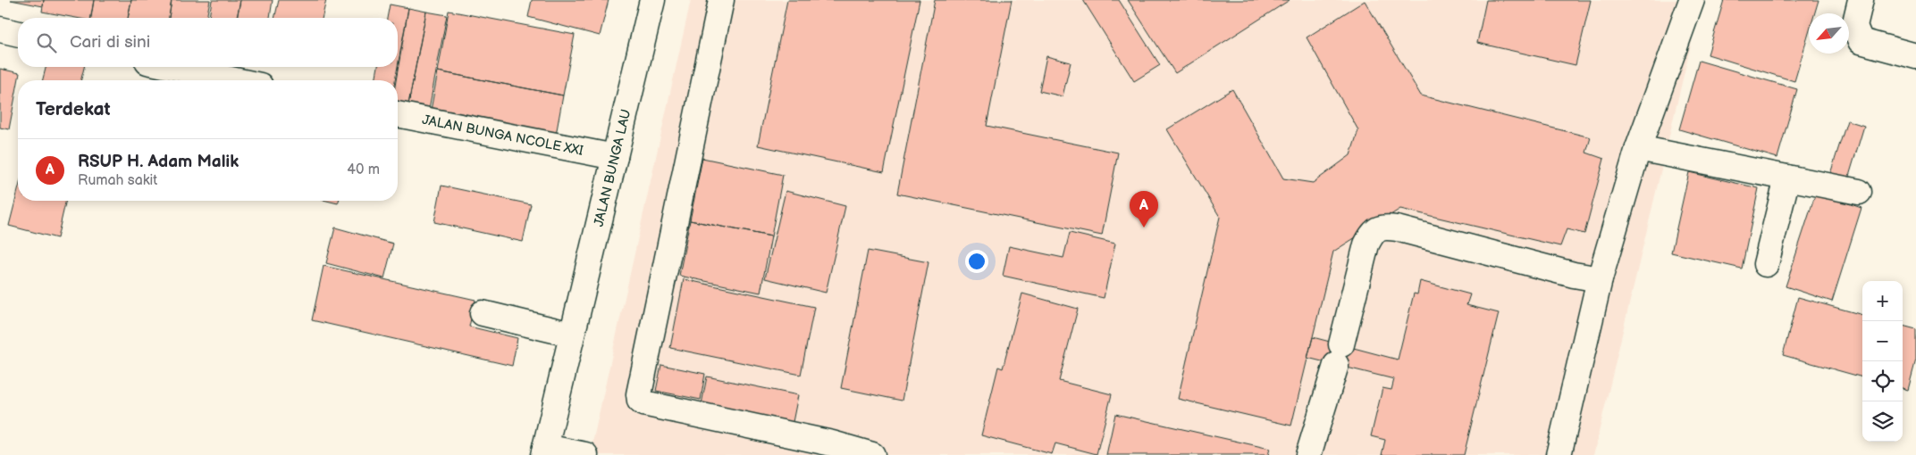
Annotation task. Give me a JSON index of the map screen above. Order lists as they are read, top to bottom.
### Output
{
  "streets": {
    "street": ["JALAN BUNGA NCOLE XXI", "JALAN BUNGA LAU"]
  },
  "crossings": [
    ["JALAN BUNGA NCOLE XXI", "JALAN BUNGA LAU"]
  ],
  "north": "bottom left",
  "page": {
    "search": "Cari di sini",
    "heading": "Terdekat",
    "list": [
      {
        "mark": "A",
        "name": "RSUP H. Adam Malik",
        "note": "Rumah sakit",
        "value": "40 m"
      }
    ],
    "pins": "A",
    "map_buttons": ["+", "−"]
  }
}
